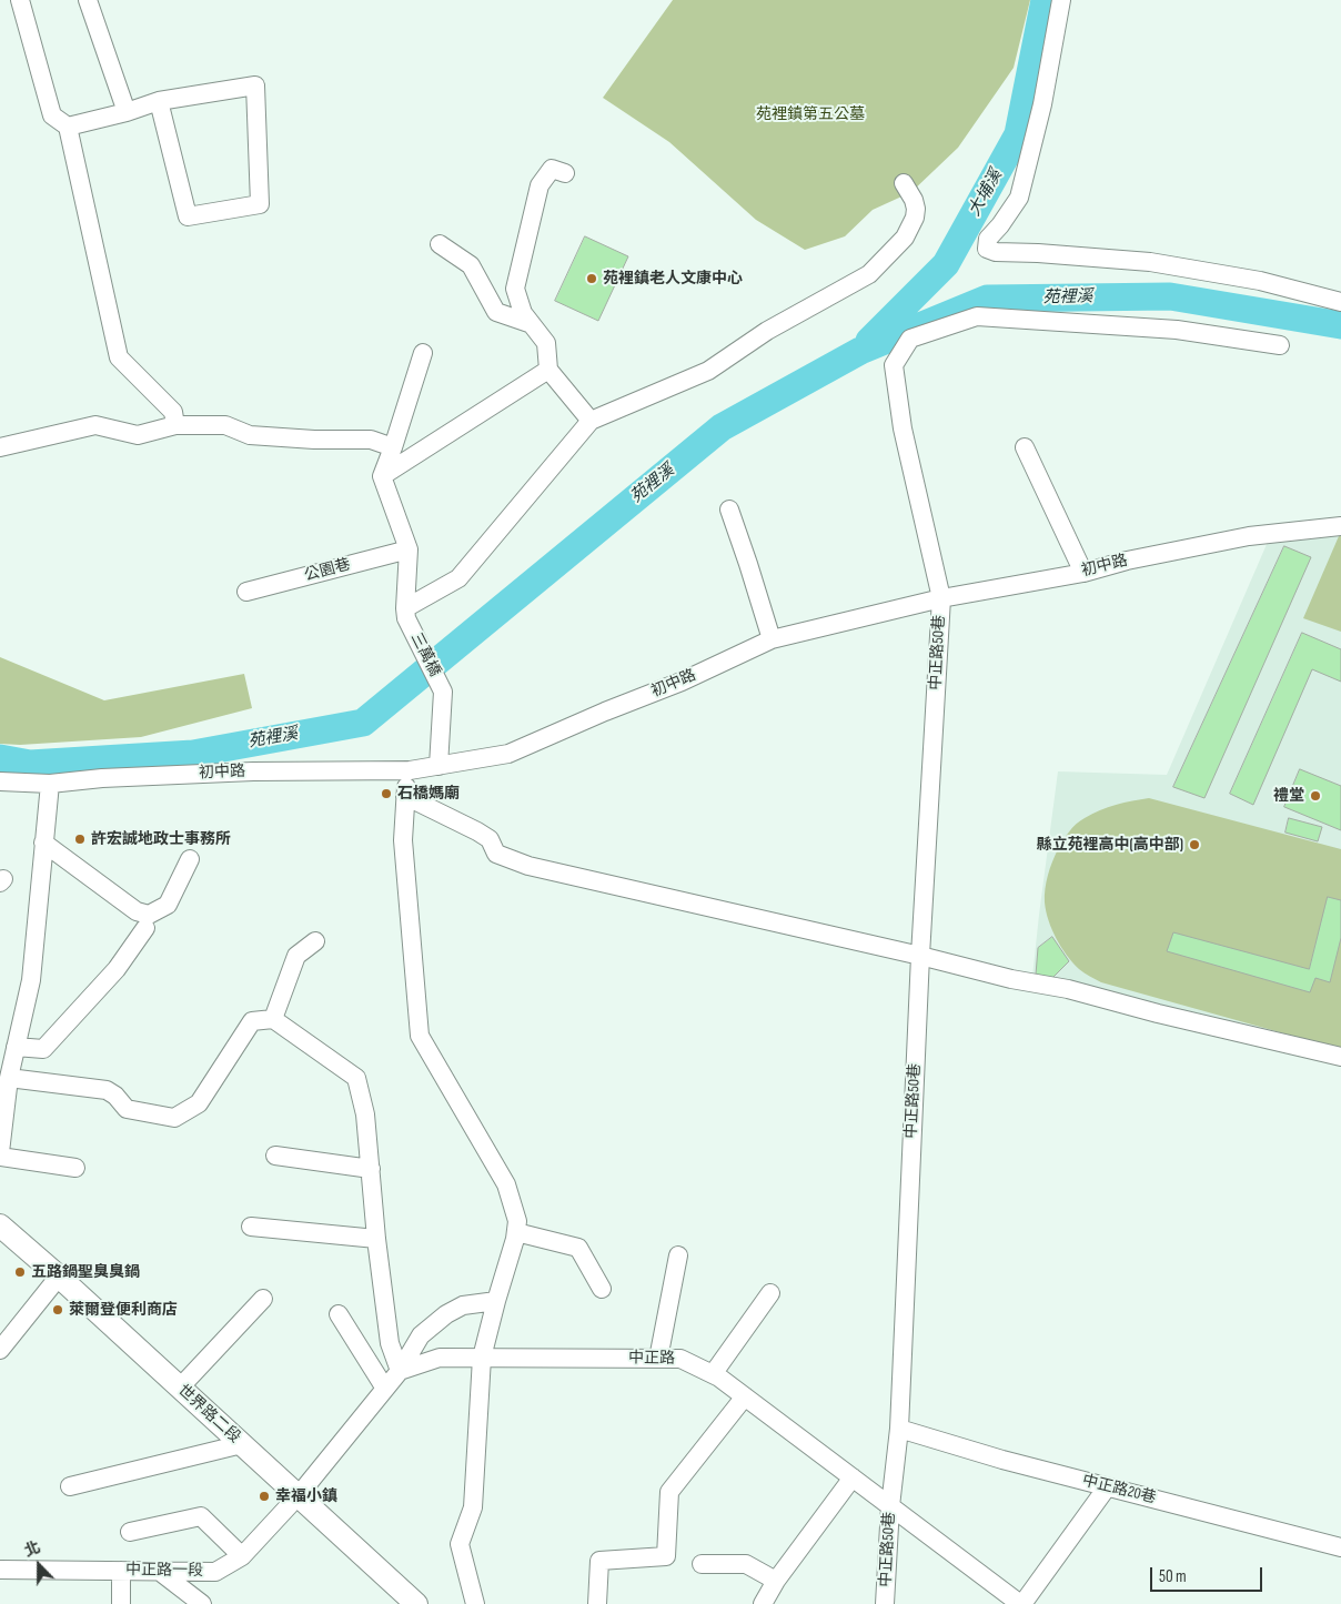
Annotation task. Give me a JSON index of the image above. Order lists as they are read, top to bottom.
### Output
{
  "streets": {
    "main road": ["世界路二段"],
    "street": [
      "初中路",
      "公園巷",
      "中正路50巷",
      "三萬橋",
      "中正路",
      "中正路20巷",
      "中正路一段"
    ]
  },
  "crossings": [
    ["初中路", "中正路50巷"],
    ["初中路", "三萬橋"],
    ["中正路50巷", "中正路"],
    ["中正路50巷", "中正路20巷"],
    ["世界路二段", "中正路一段"]
  ],
  "water": ["大埔溪", "苑裡溪"],
  "parks": ["苑裡鎮第五公墓"],
  "places": [
    "苑裡鎮老人文康中心",
    "石橋媽廟",
    "禮堂",
    "許宏誠地政士事務所",
    "縣立苑裡高中(高中部)",
    "五路鍋聖臭臭鍋",
    "萊爾登便利商店",
    "幸福小鎮"
  ],
  "scale_bar": "50 m",
  "north": "top"
}
